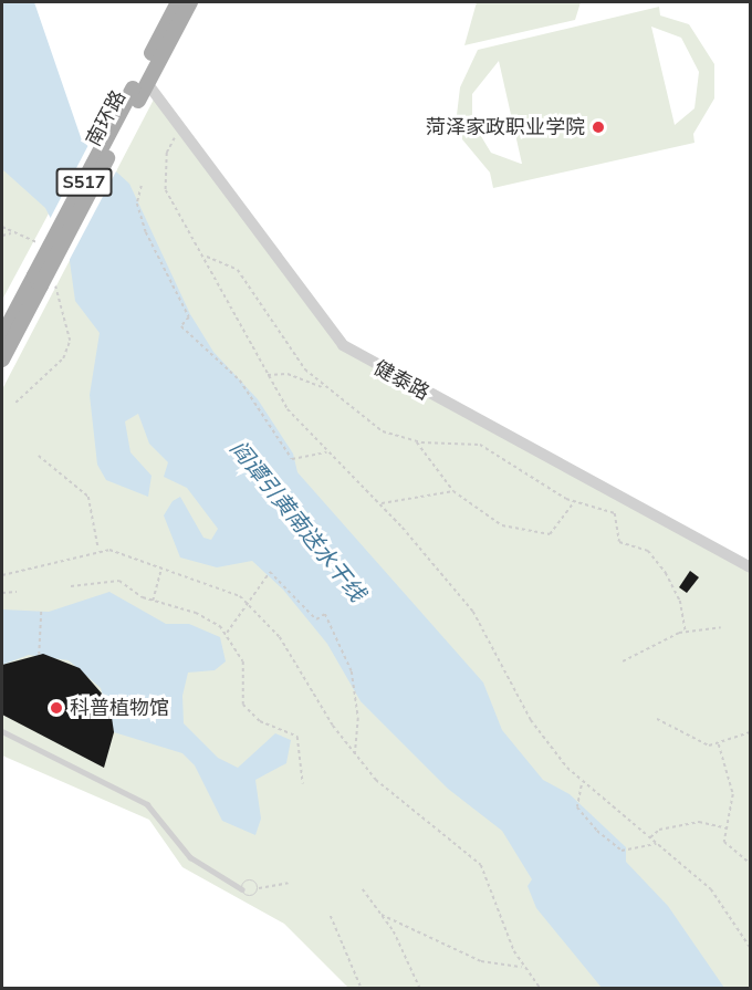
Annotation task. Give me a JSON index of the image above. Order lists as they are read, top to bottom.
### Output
{
  "streets": {
    "main road": ["南环路", "S517"],
    "street": ["健泰路"]
  },
  "crossings": [
    ["南环路", "健泰路"]
  ],
  "water": ["阎谭引黄南送水干线"],
  "places": ["菏泽家政职业学院", "科普植物馆"]
}
